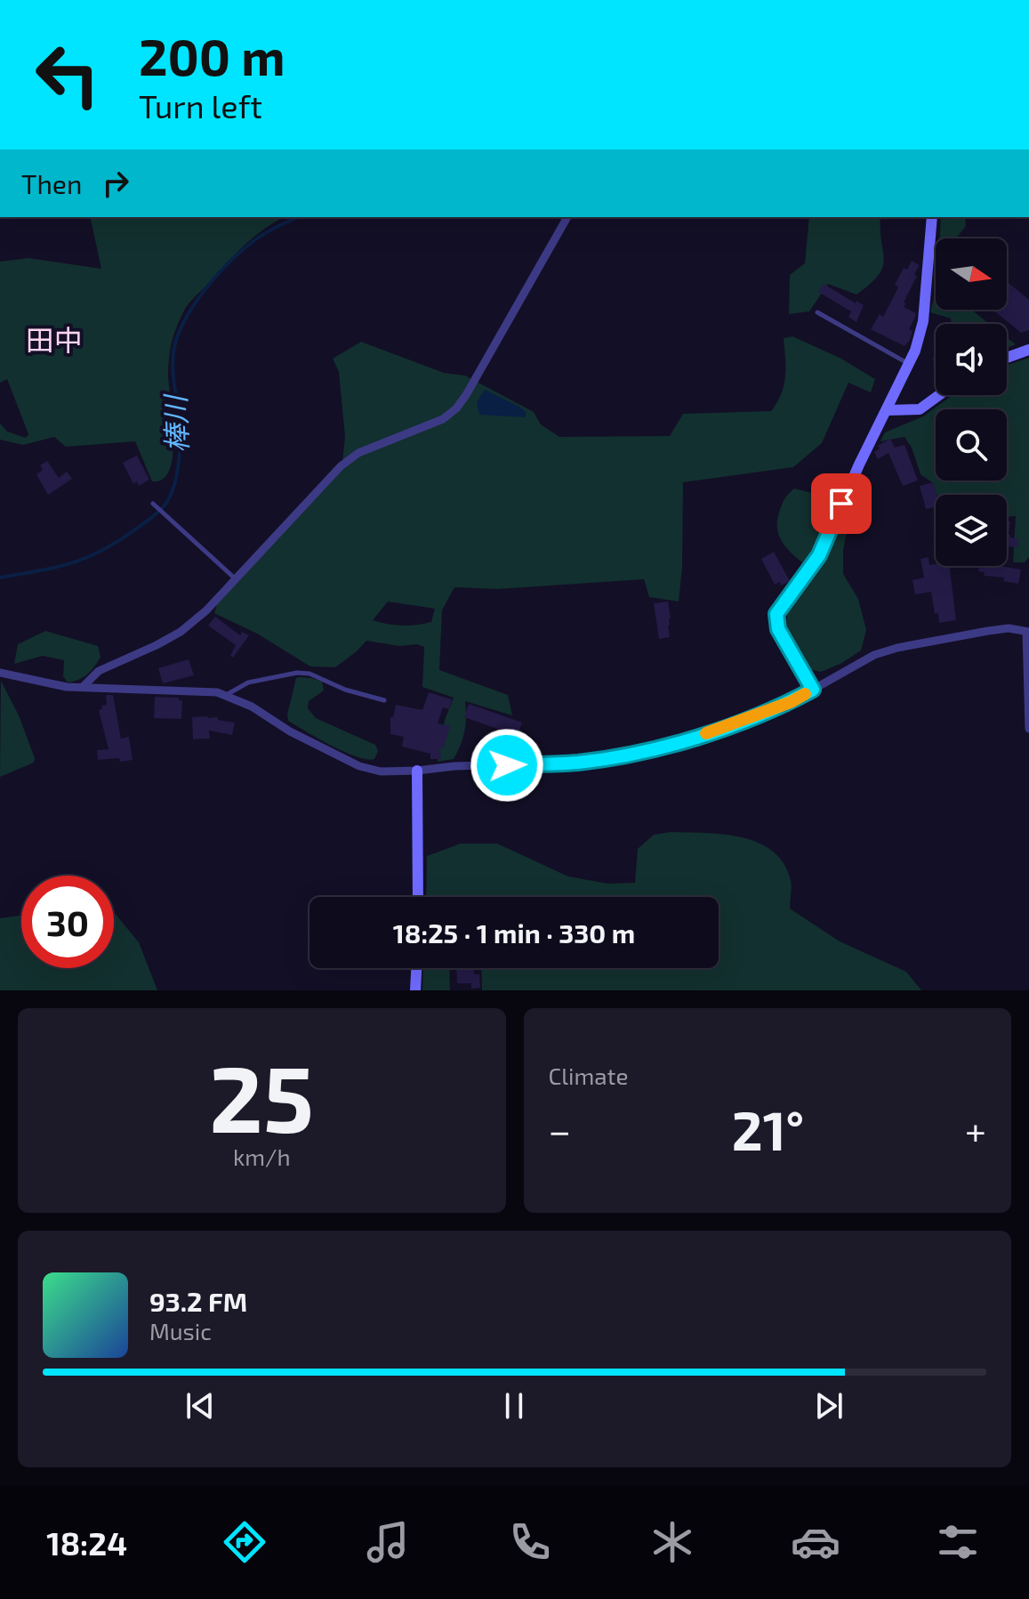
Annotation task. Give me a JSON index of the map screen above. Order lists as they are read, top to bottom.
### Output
{
  "districts": ["田中"],
  "water": ["棒川"],
  "north": "right",
  "page": {
    "turn": ["200 m", "Turn left"],
    "then": "Then",
    "limit": "30",
    "trip": "18:25 · 1 min · 330 m",
    "tile": [
      ["25", "km/h"],
      "Climate"
    ],
    "heat": ["−", "21°", "+"],
    "song": ["93.2 FM", "Music"],
    "tabs": "18:24"
  }
}
